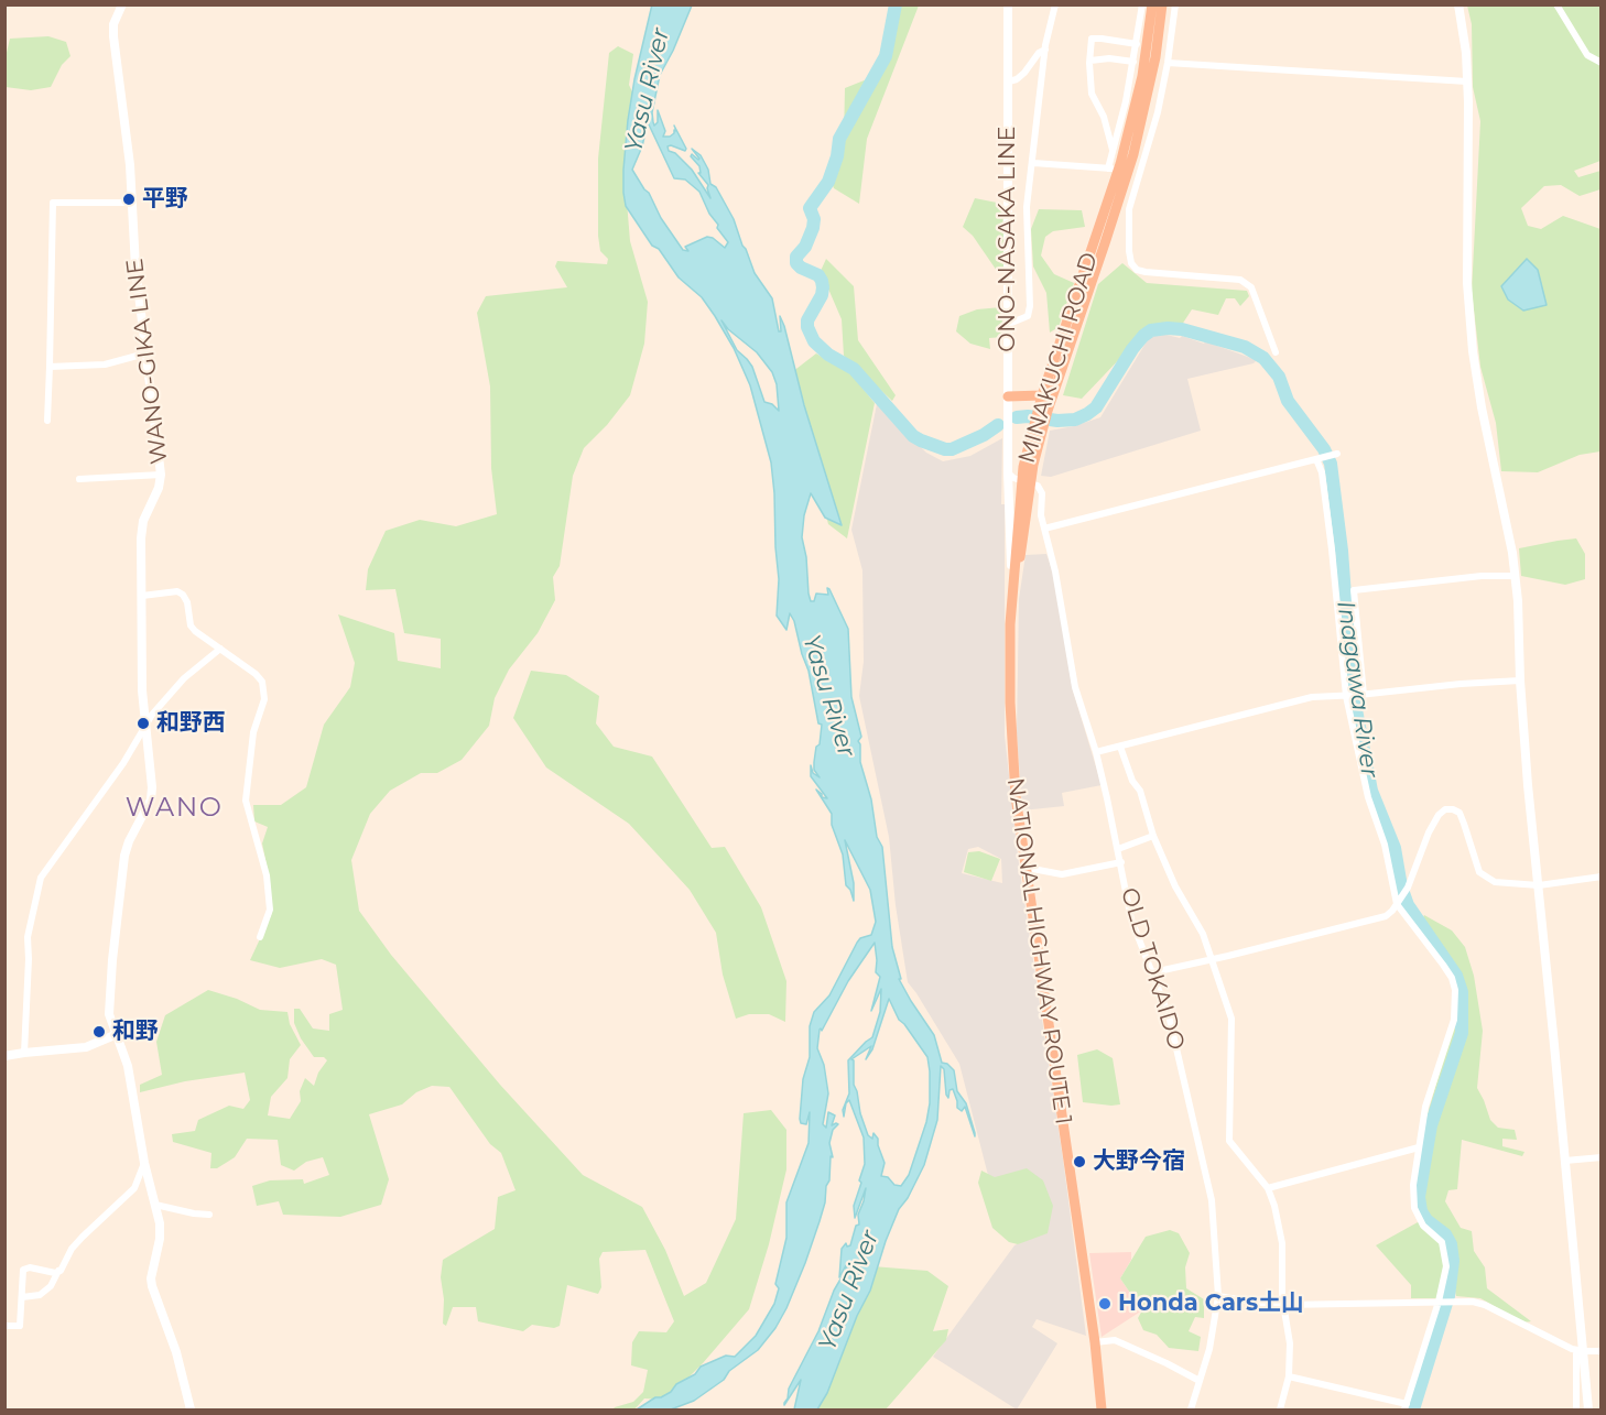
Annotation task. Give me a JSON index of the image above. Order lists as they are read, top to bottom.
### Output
{
  "streets": {
    "highway": ["MINAKUCHI ROAD", "NATIONAL HIGHWAY ROUTE 1"],
    "main road": ["ONO-NASAKA LINE", "WANO-GIKA LINE"],
    "street": ["OLD TOKAIDO"]
  },
  "crossings": [
    ["ONO-NASAKA LINE", "MINAKUCHI ROAD"],
    ["MINAKUCHI ROAD", "NATIONAL HIGHWAY ROUTE 1"],
    ["MINAKUCHI ROAD", "OLD TOKAIDO"]
  ],
  "districts": ["WANO"],
  "water": ["Yasu River", "Inagawa River"],
  "places": [
    "平野",
    "和野西",
    "和野",
    "大野今宿",
    "Honda Cars土山"
  ]
}
